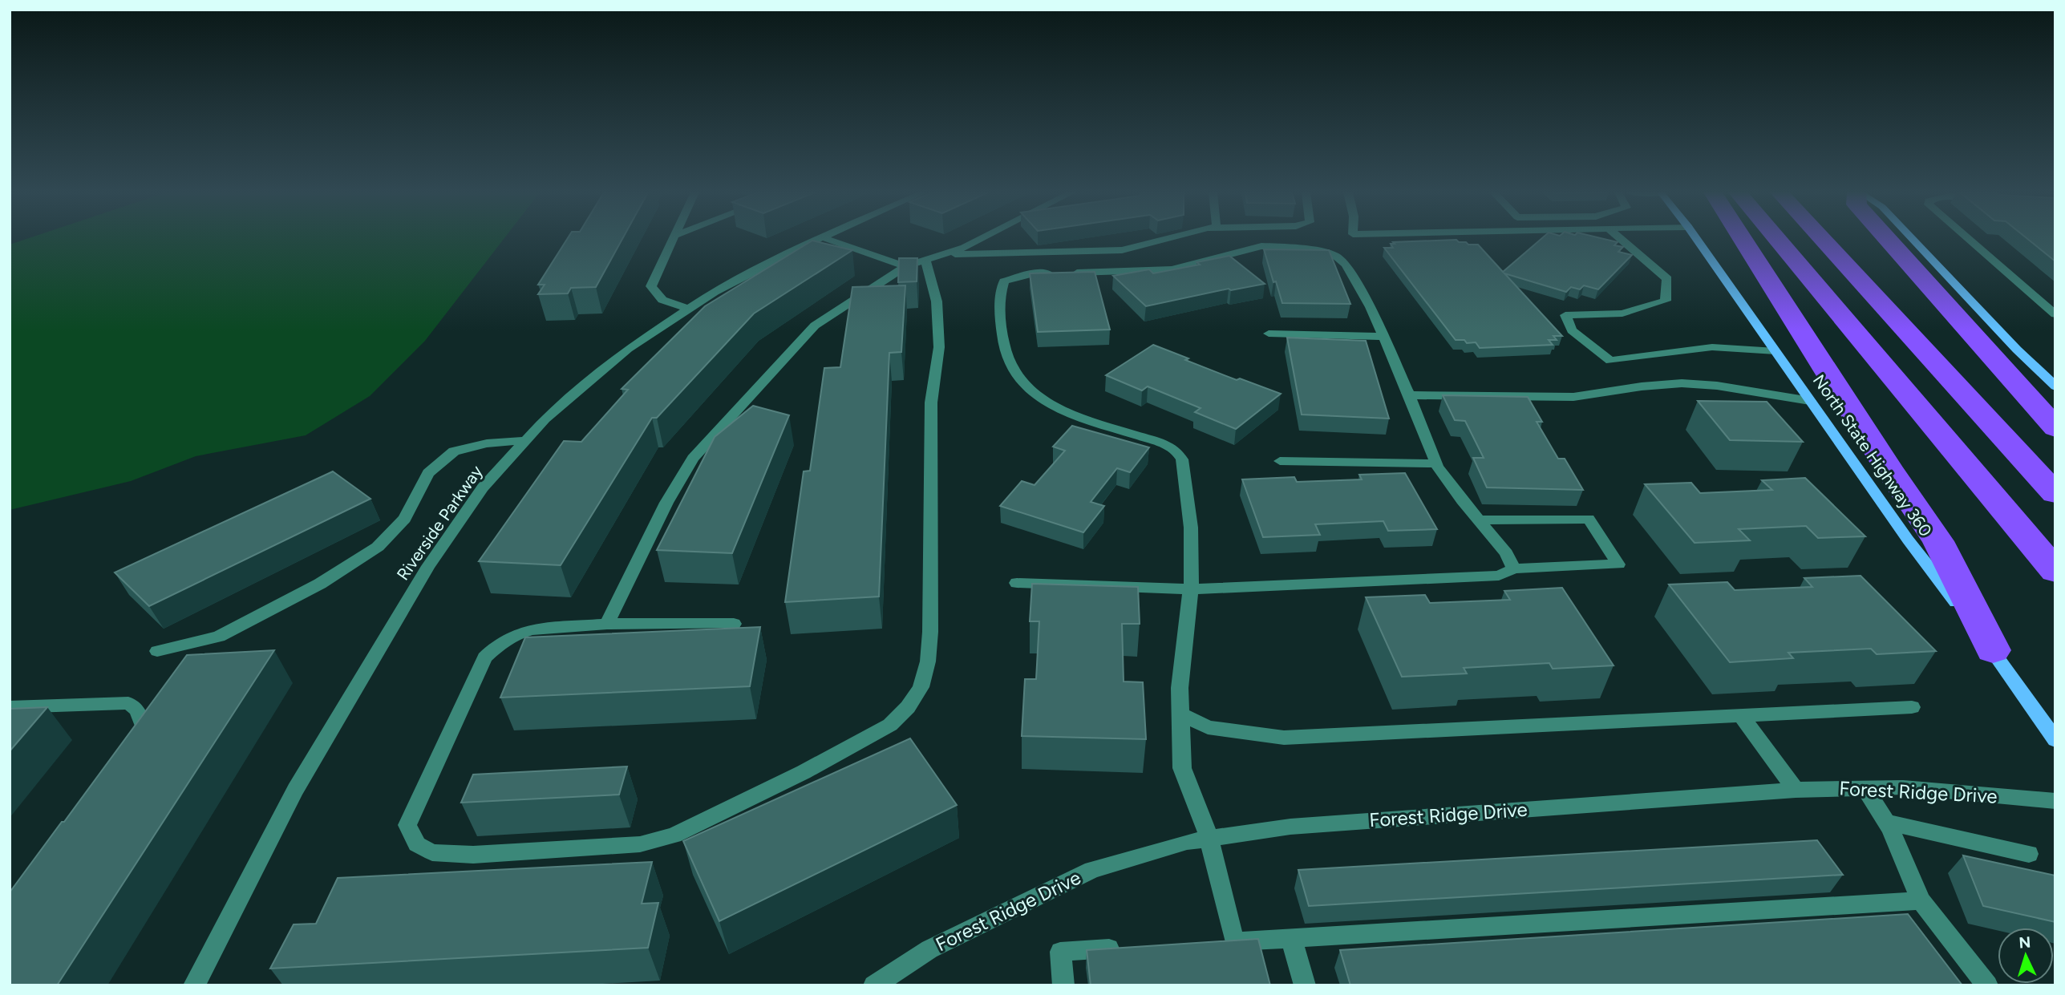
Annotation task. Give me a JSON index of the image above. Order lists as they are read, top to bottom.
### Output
{
  "streets": {
    "main road": ["North State Highway 360"],
    "street": ["Riverside Parkway", "Forest Ridge Drive"]
  },
  "north": "top"
}
